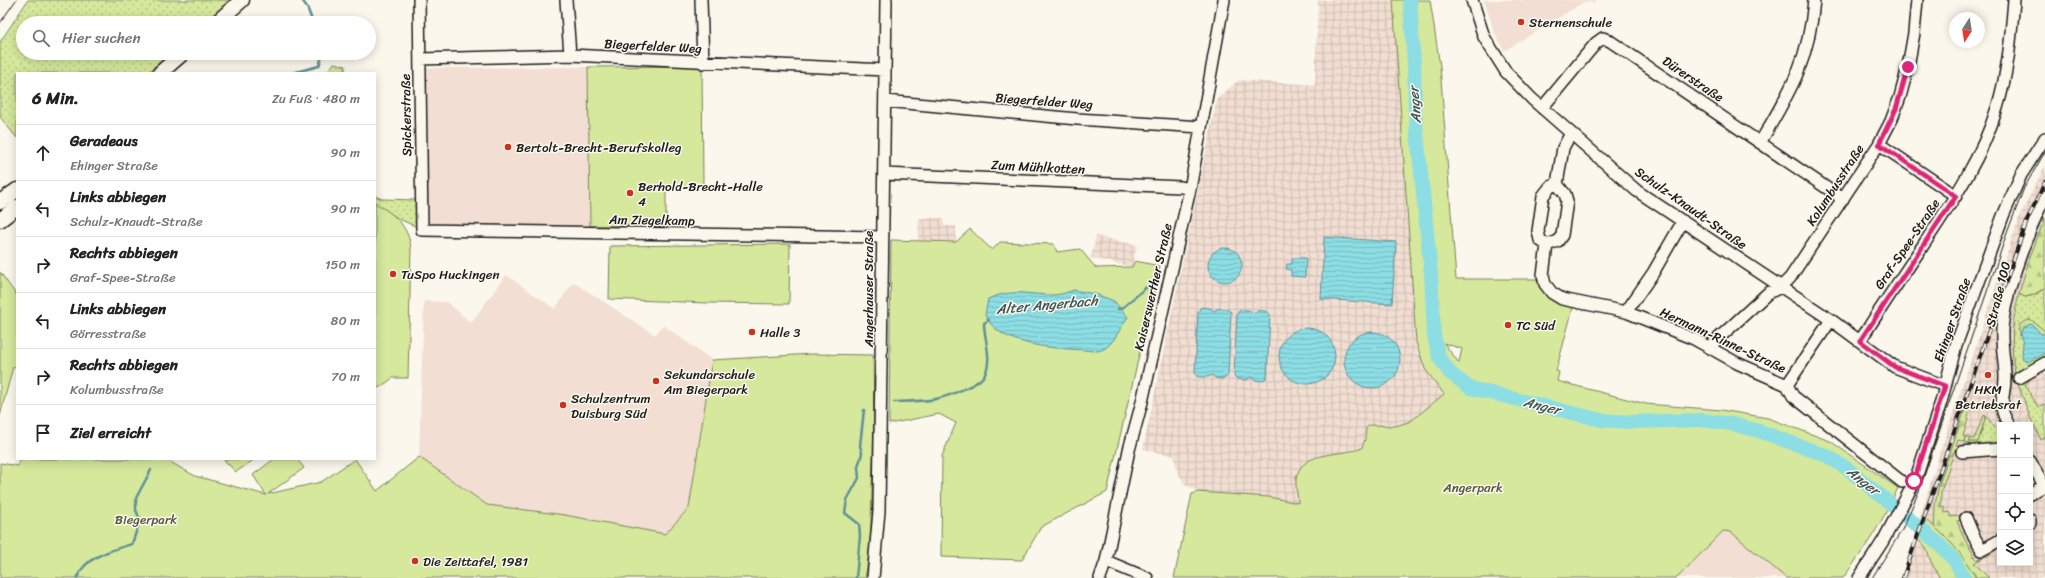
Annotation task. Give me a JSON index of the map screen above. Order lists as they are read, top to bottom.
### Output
{
  "streets": {
    "street": [
      "Biegerfelder Weg",
      "Dürerstraße",
      "Spickerstraße",
      "Zum Mühlkotten",
      "Kolumbusstraße",
      "Schulz-Knaudt-Straße",
      "Am Ziegelkamp",
      "Graf-Spee-Straße",
      "Kaiserswerther Straße",
      "Angerhauser Straße",
      "Straße 100",
      "Ehinger Straße",
      "Hermann-Rinne-Straße"
    ]
  },
  "crossings": [
    ["Biegerfelder Weg", "Spickerstraße"],
    ["Biegerfelder Weg", "Kaiserswerther Straße"],
    ["Biegerfelder Weg", "Angerhauser Straße"],
    ["Dürerstraße", "Kolumbusstraße"],
    ["Dürerstraße", "Schulz-Knaudt-Straße"],
    ["Spickerstraße", "Am Ziegelkamp"],
    ["Zum Mühlkotten", "Kaiserswerther Straße"],
    ["Zum Mühlkotten", "Angerhauser Straße"],
    ["Kolumbusstraße", "Schulz-Knaudt-Straße"],
    ["Kolumbusstraße", "Hermann-Rinne-Straße"],
    ["Schulz-Knaudt-Straße", "Graf-Spee-Straße"],
    ["Schulz-Knaudt-Straße", "Ehinger Straße"],
    ["Am Ziegelkamp", "Angerhauser Straße"]
  ],
  "water": ["Anger", "Alter Angerbach"],
  "parks": ["Angerpark", "Biegerpark"],
  "places": [
    "Sternenschule",
    "Bertolt-Brecht-Berufskolleg",
    "Berhold-Brecht-Halle 4",
    "TuSpo Huckingen",
    "TC Süd",
    "Halle 3",
    "HKM Betriebsrat",
    "Sekundarschule Am Biegerpark",
    "Schulzentrum Duisburg Süd",
    "Die Zeittafel, 1981"
  ],
  "north": "bottom",
  "page": {
    "search": "Hier suchen",
    "heading": ["6 Min.", "Zu Fuß · 480 m"],
    "list": [
      ["Geradeaus", "Ehinger Straße", "90 m"],
      ["Links abbiegen", "Schulz-Knaudt-Straße", "90 m"],
      ["Rechts abbiegen", "Graf-Spee-Straße", "150 m"],
      ["Links abbiegen", "Görresstraße", "80 m"],
      ["Rechts abbiegen", "Kolumbusstraße", "70 m"],
      "Ziel erreicht"
    ],
    "map_buttons": ["+", "−"]
  }
}
